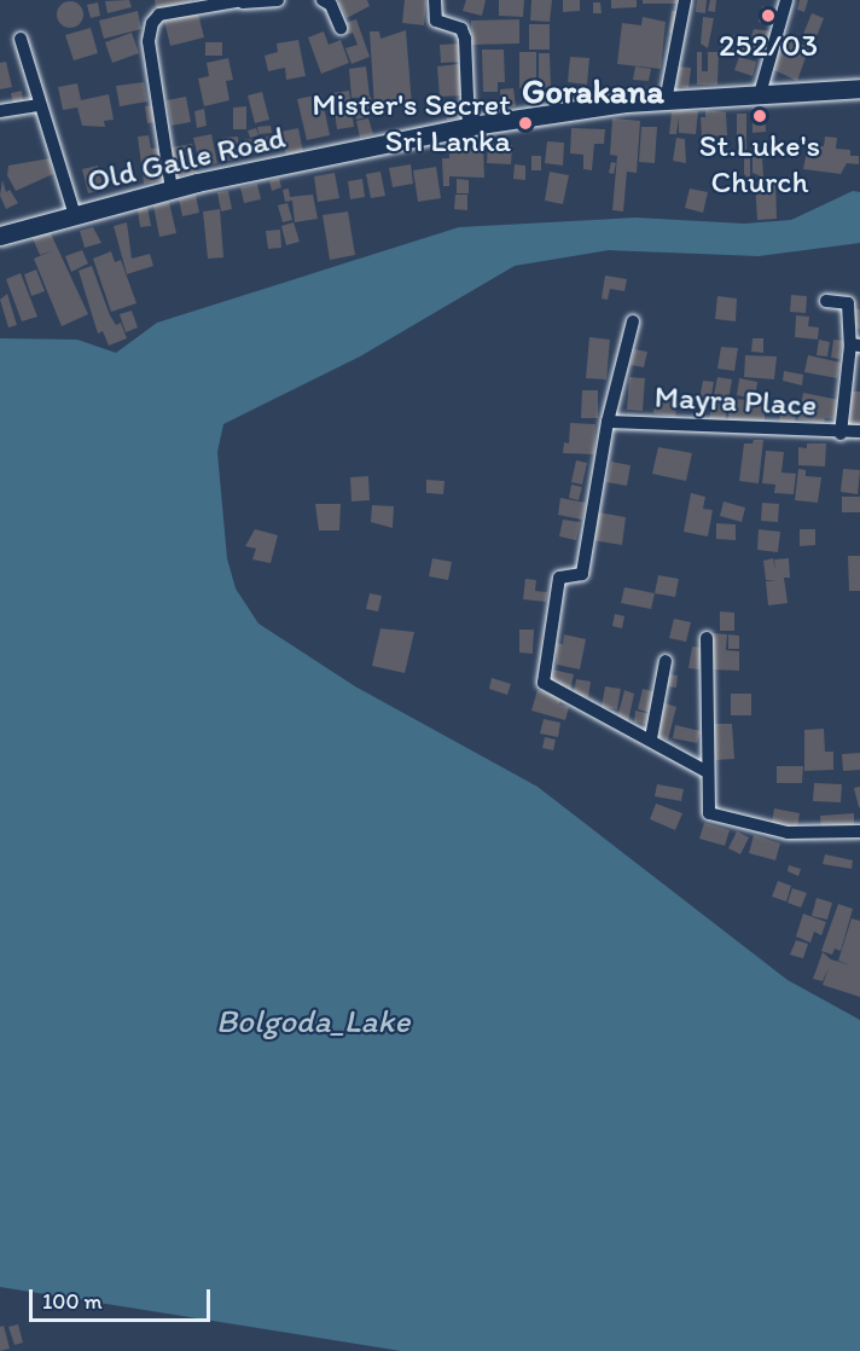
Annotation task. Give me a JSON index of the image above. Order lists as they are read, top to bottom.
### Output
{
  "streets": {
    "highway": ["Old Galle Road"],
    "street": ["Mayra Place"]
  },
  "districts": ["Gorakana"],
  "water": ["Bolgoda_Lake"],
  "places": ["252/03", "St.Luke's Church", "Mister's Secret Sri Lanka"],
  "scale_bar": "100 m"
}
